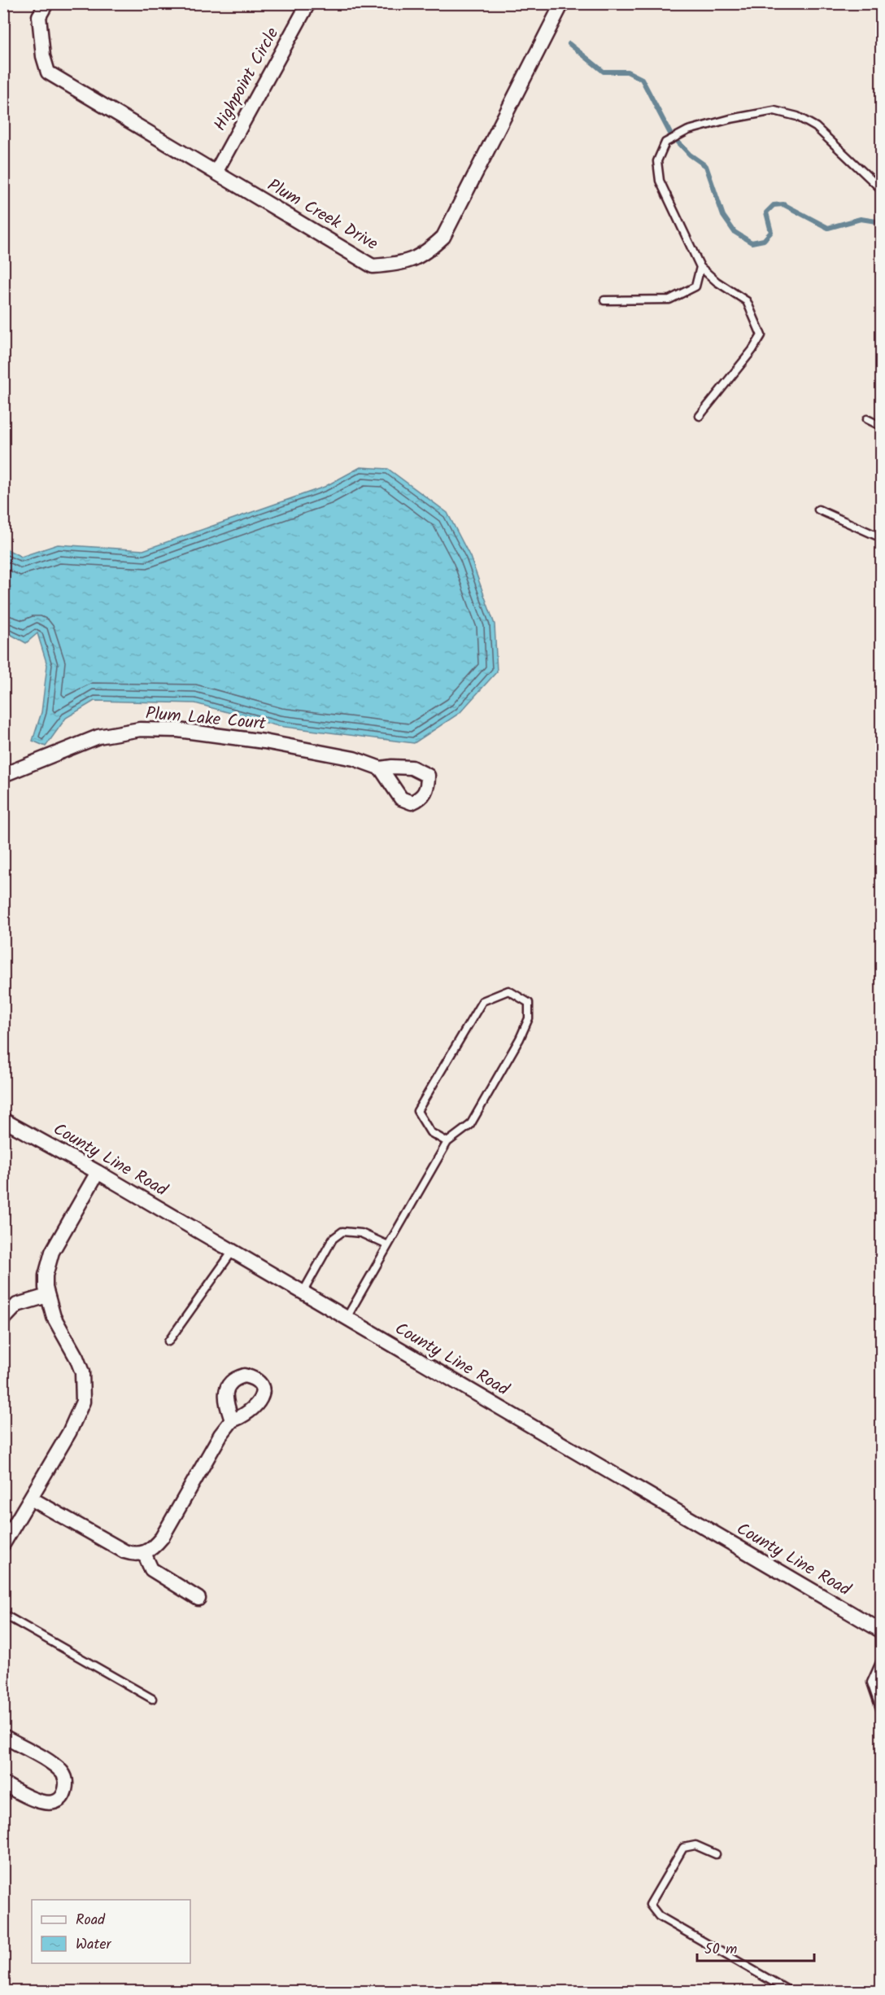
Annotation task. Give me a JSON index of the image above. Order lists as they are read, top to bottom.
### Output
{
  "streets": {
    "street": [
      "Highpoint Circle",
      "Plum Creek Drive",
      "Plum Lake Court",
      "County Line Road"
    ]
  },
  "crossings": [
    ["Highpoint Circle", "Plum Creek Drive"]
  ],
  "legend": ["Road", "Water"],
  "scale_bar": "50 m"
}
